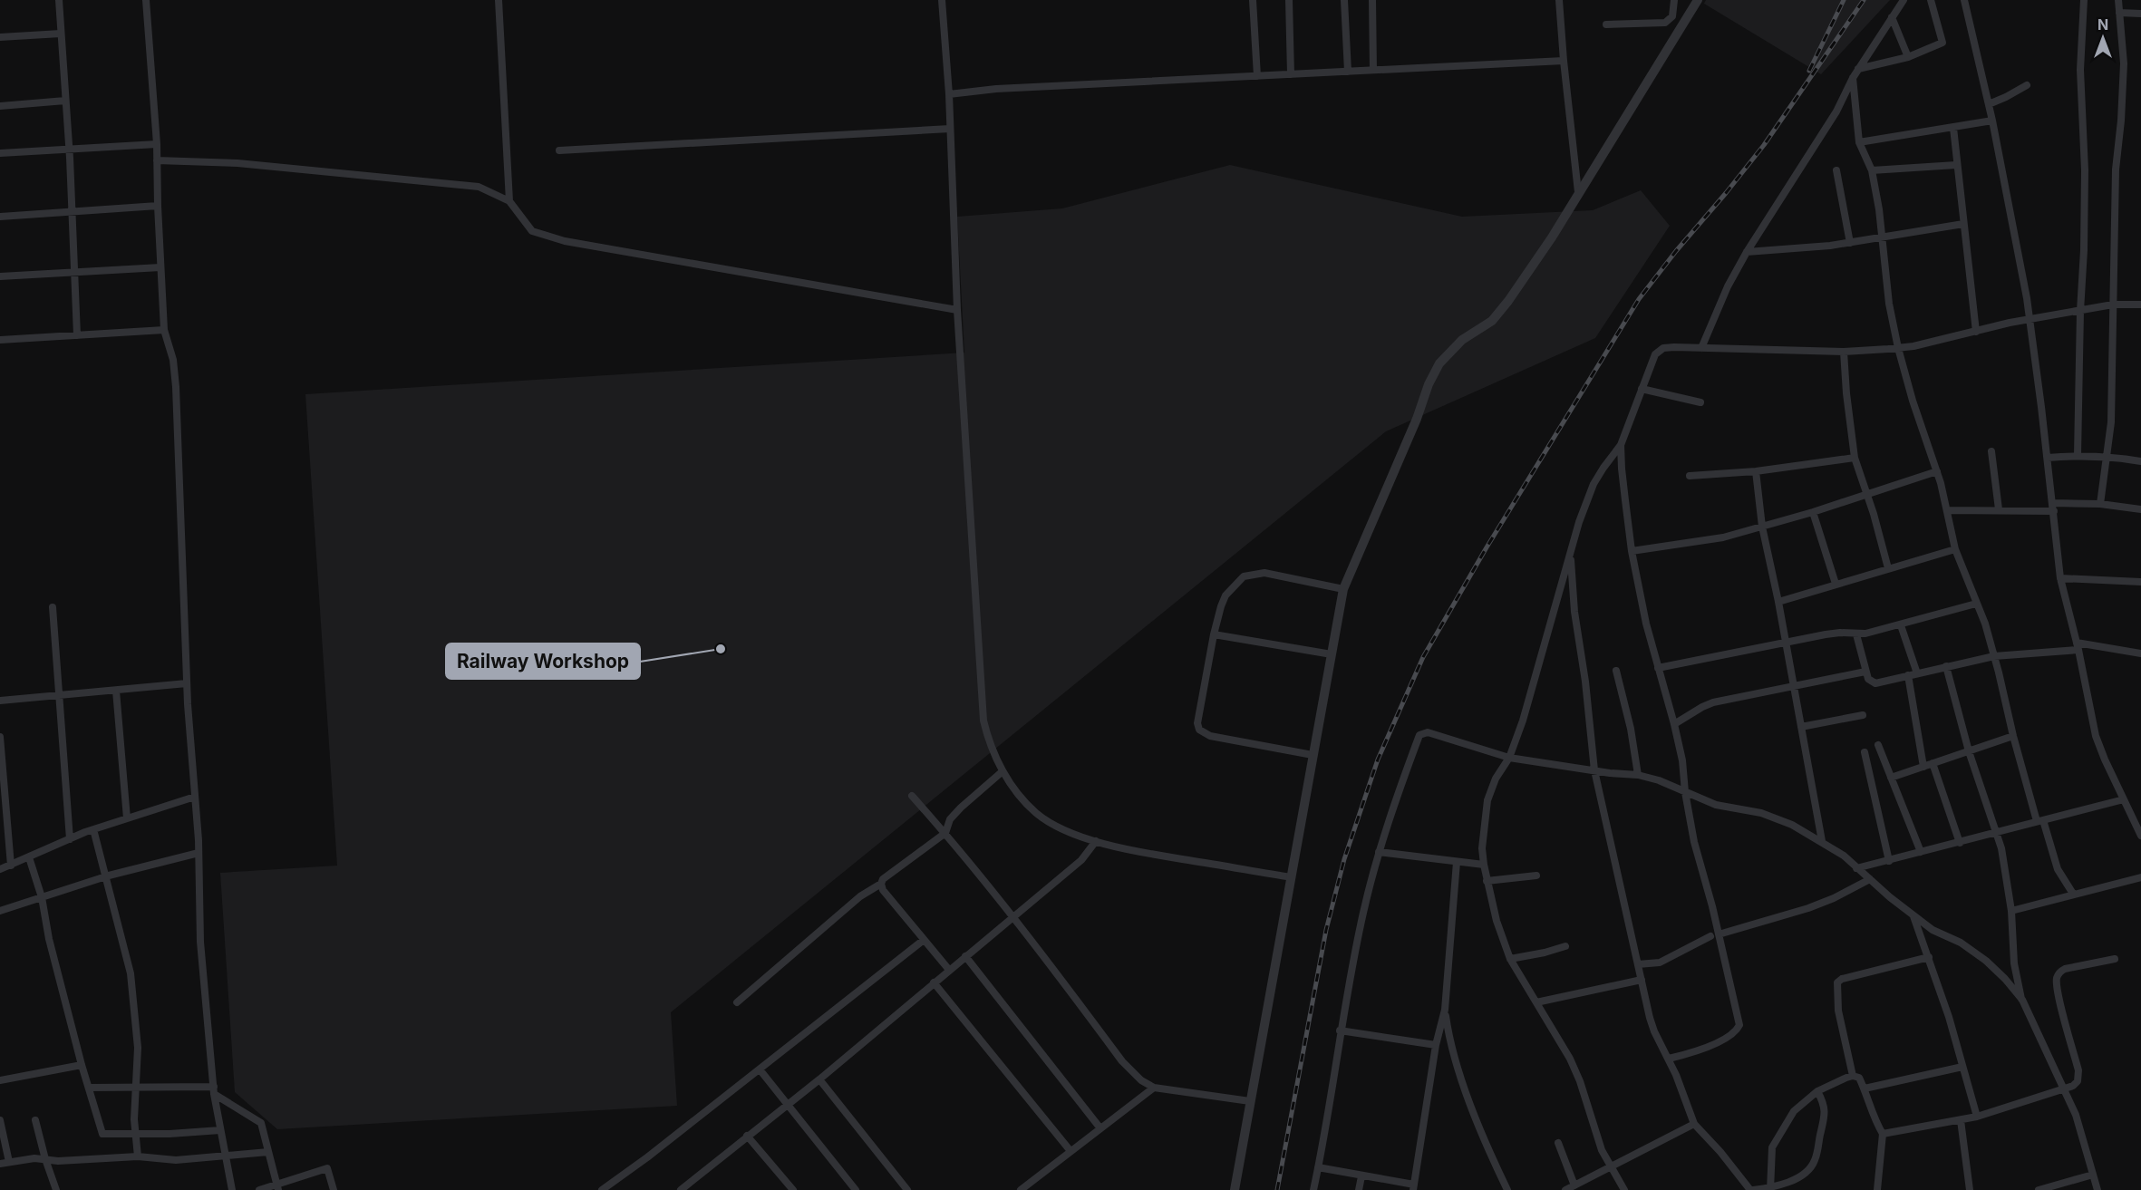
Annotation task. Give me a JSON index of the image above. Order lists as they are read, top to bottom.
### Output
{
  "places": ["Railway Workshop"],
  "north": "top"
}
